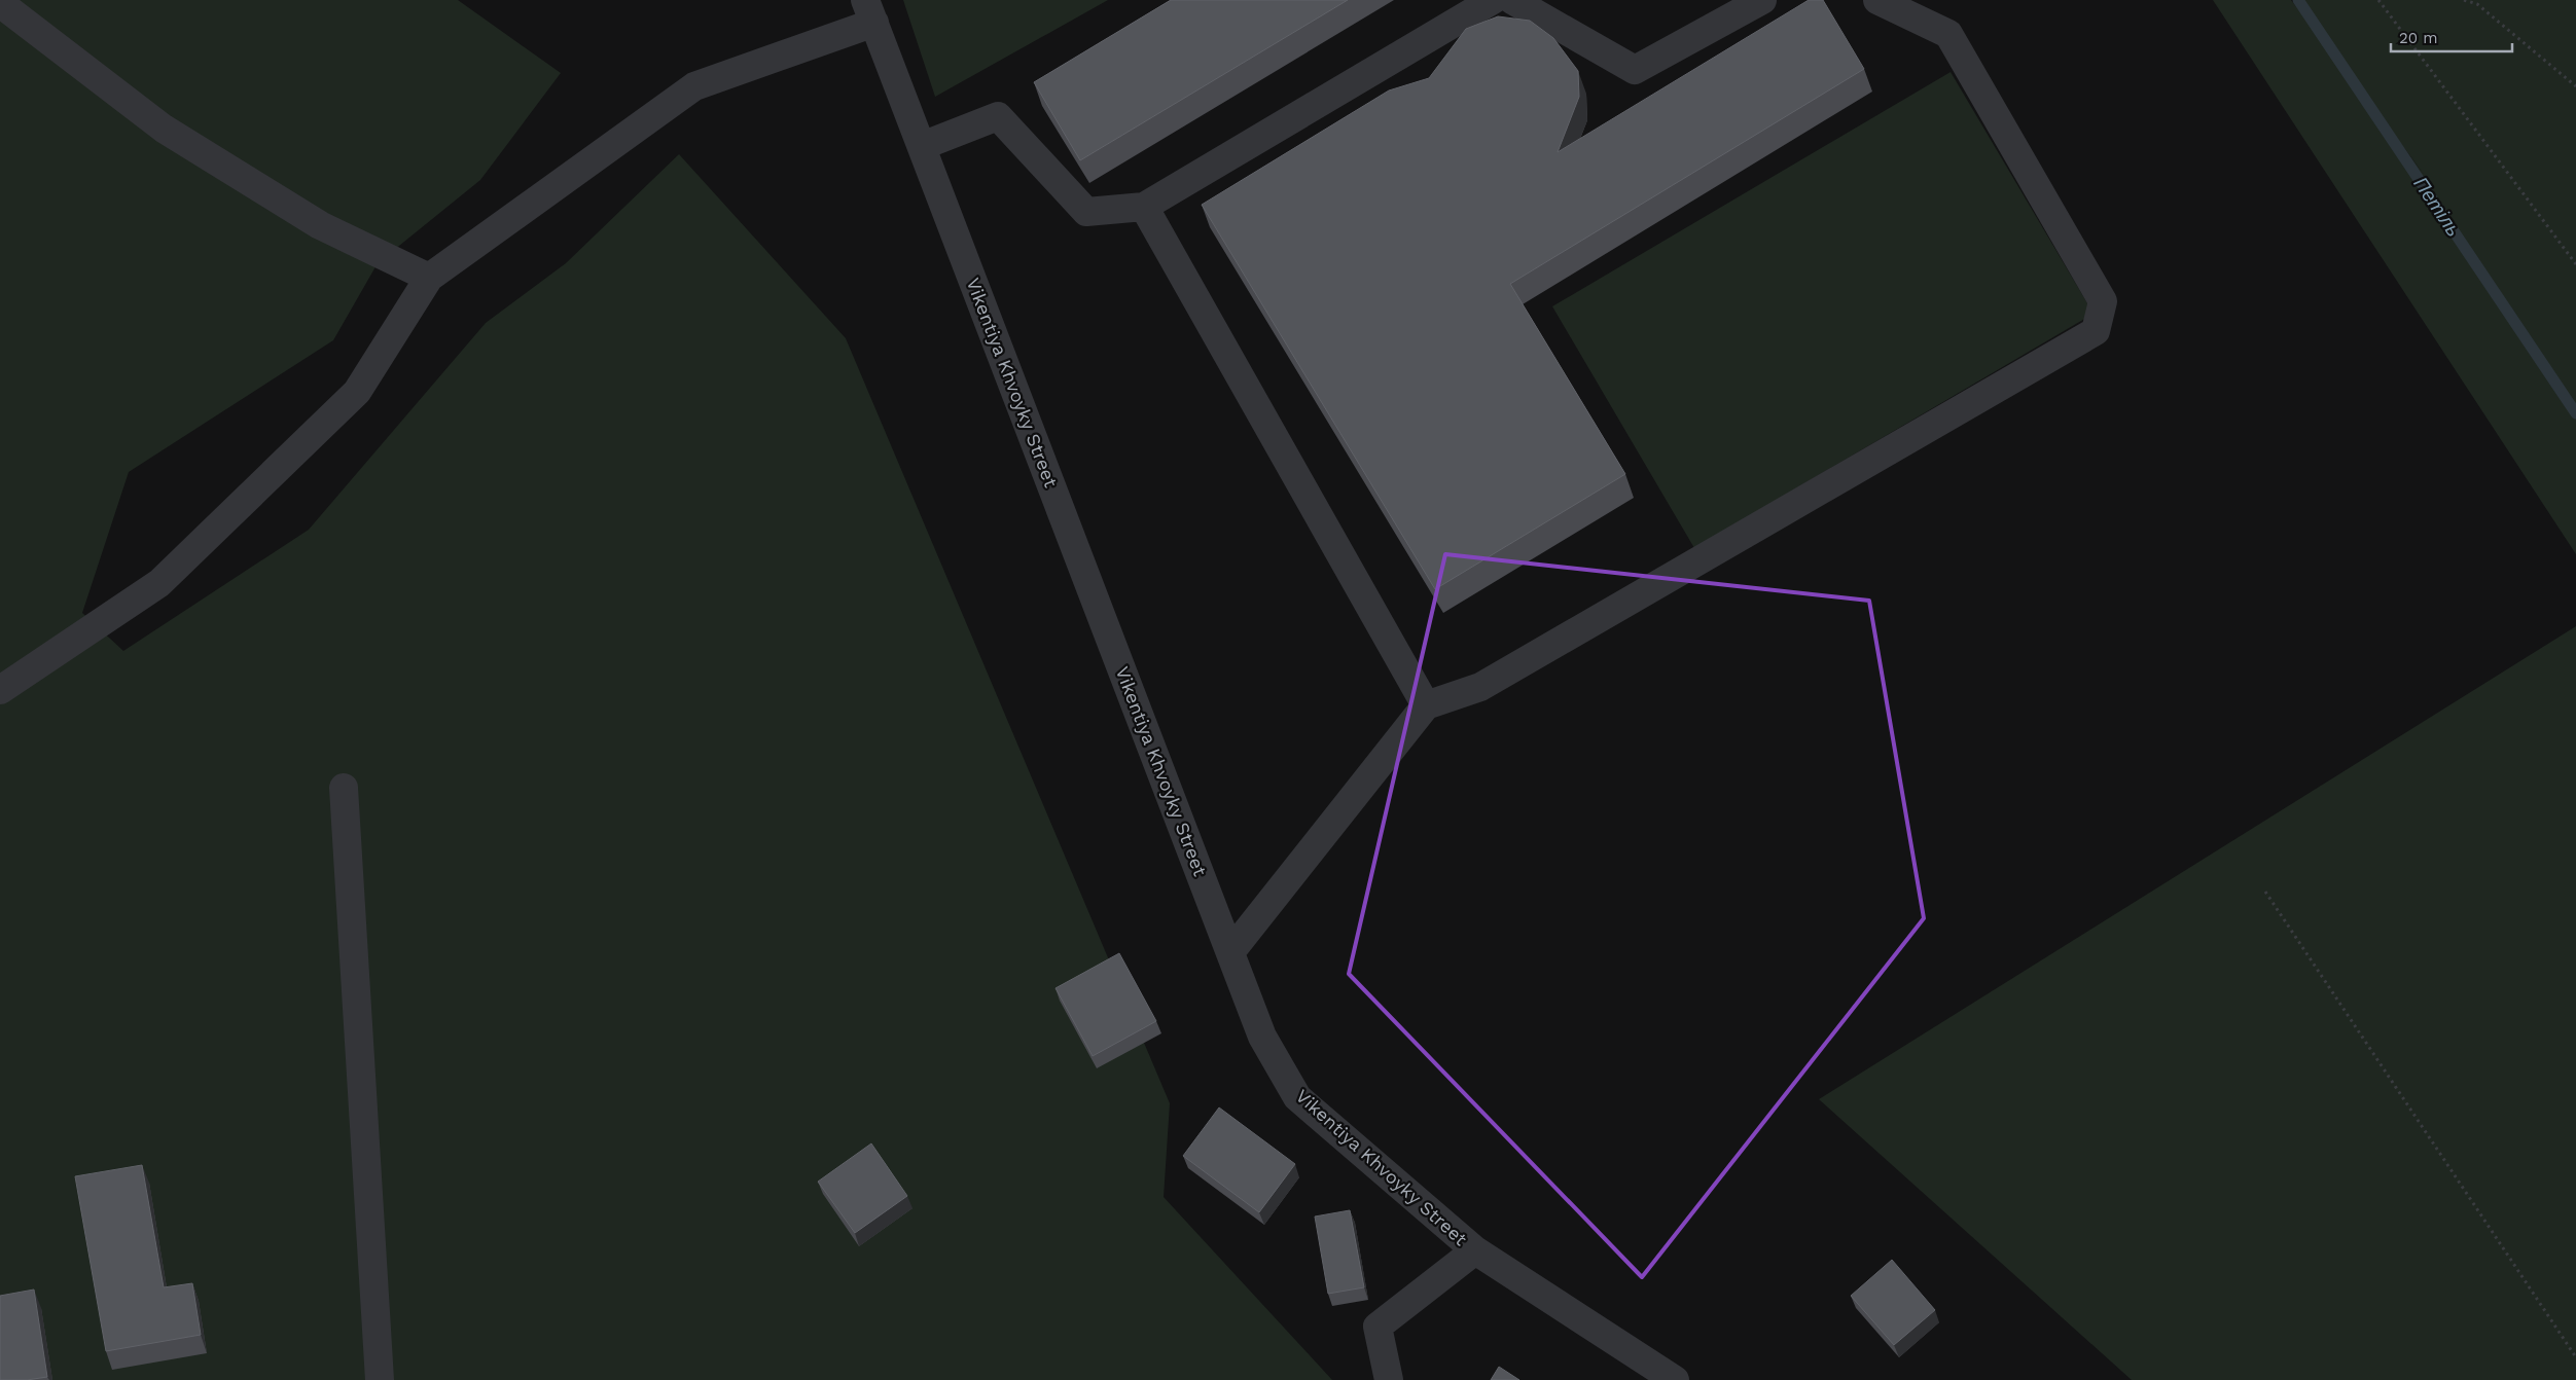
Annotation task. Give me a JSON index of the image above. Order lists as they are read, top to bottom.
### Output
{
  "streets": {
    "street": ["Vikentiya Khvoyky Street"]
  },
  "water": ["Петіль"],
  "scale_bar": "20 m"
}
